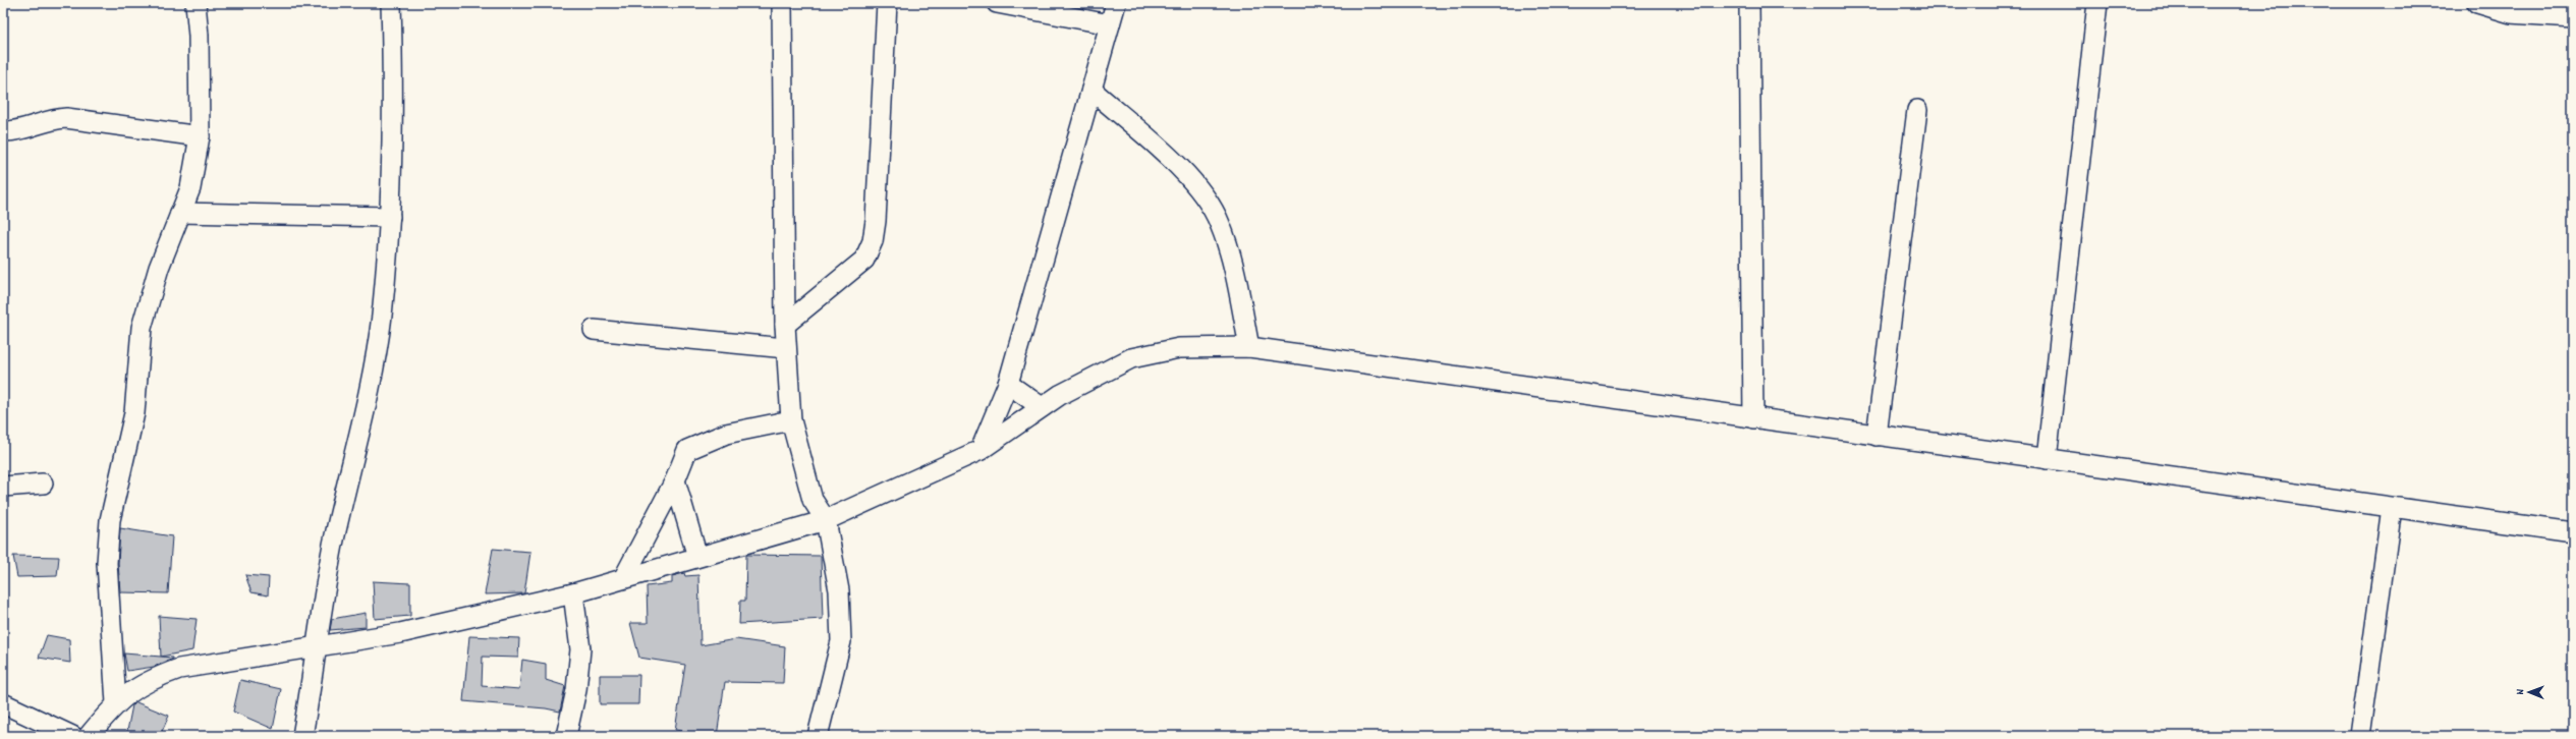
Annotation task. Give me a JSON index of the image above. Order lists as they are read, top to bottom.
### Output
{
  "north": "left"
}
